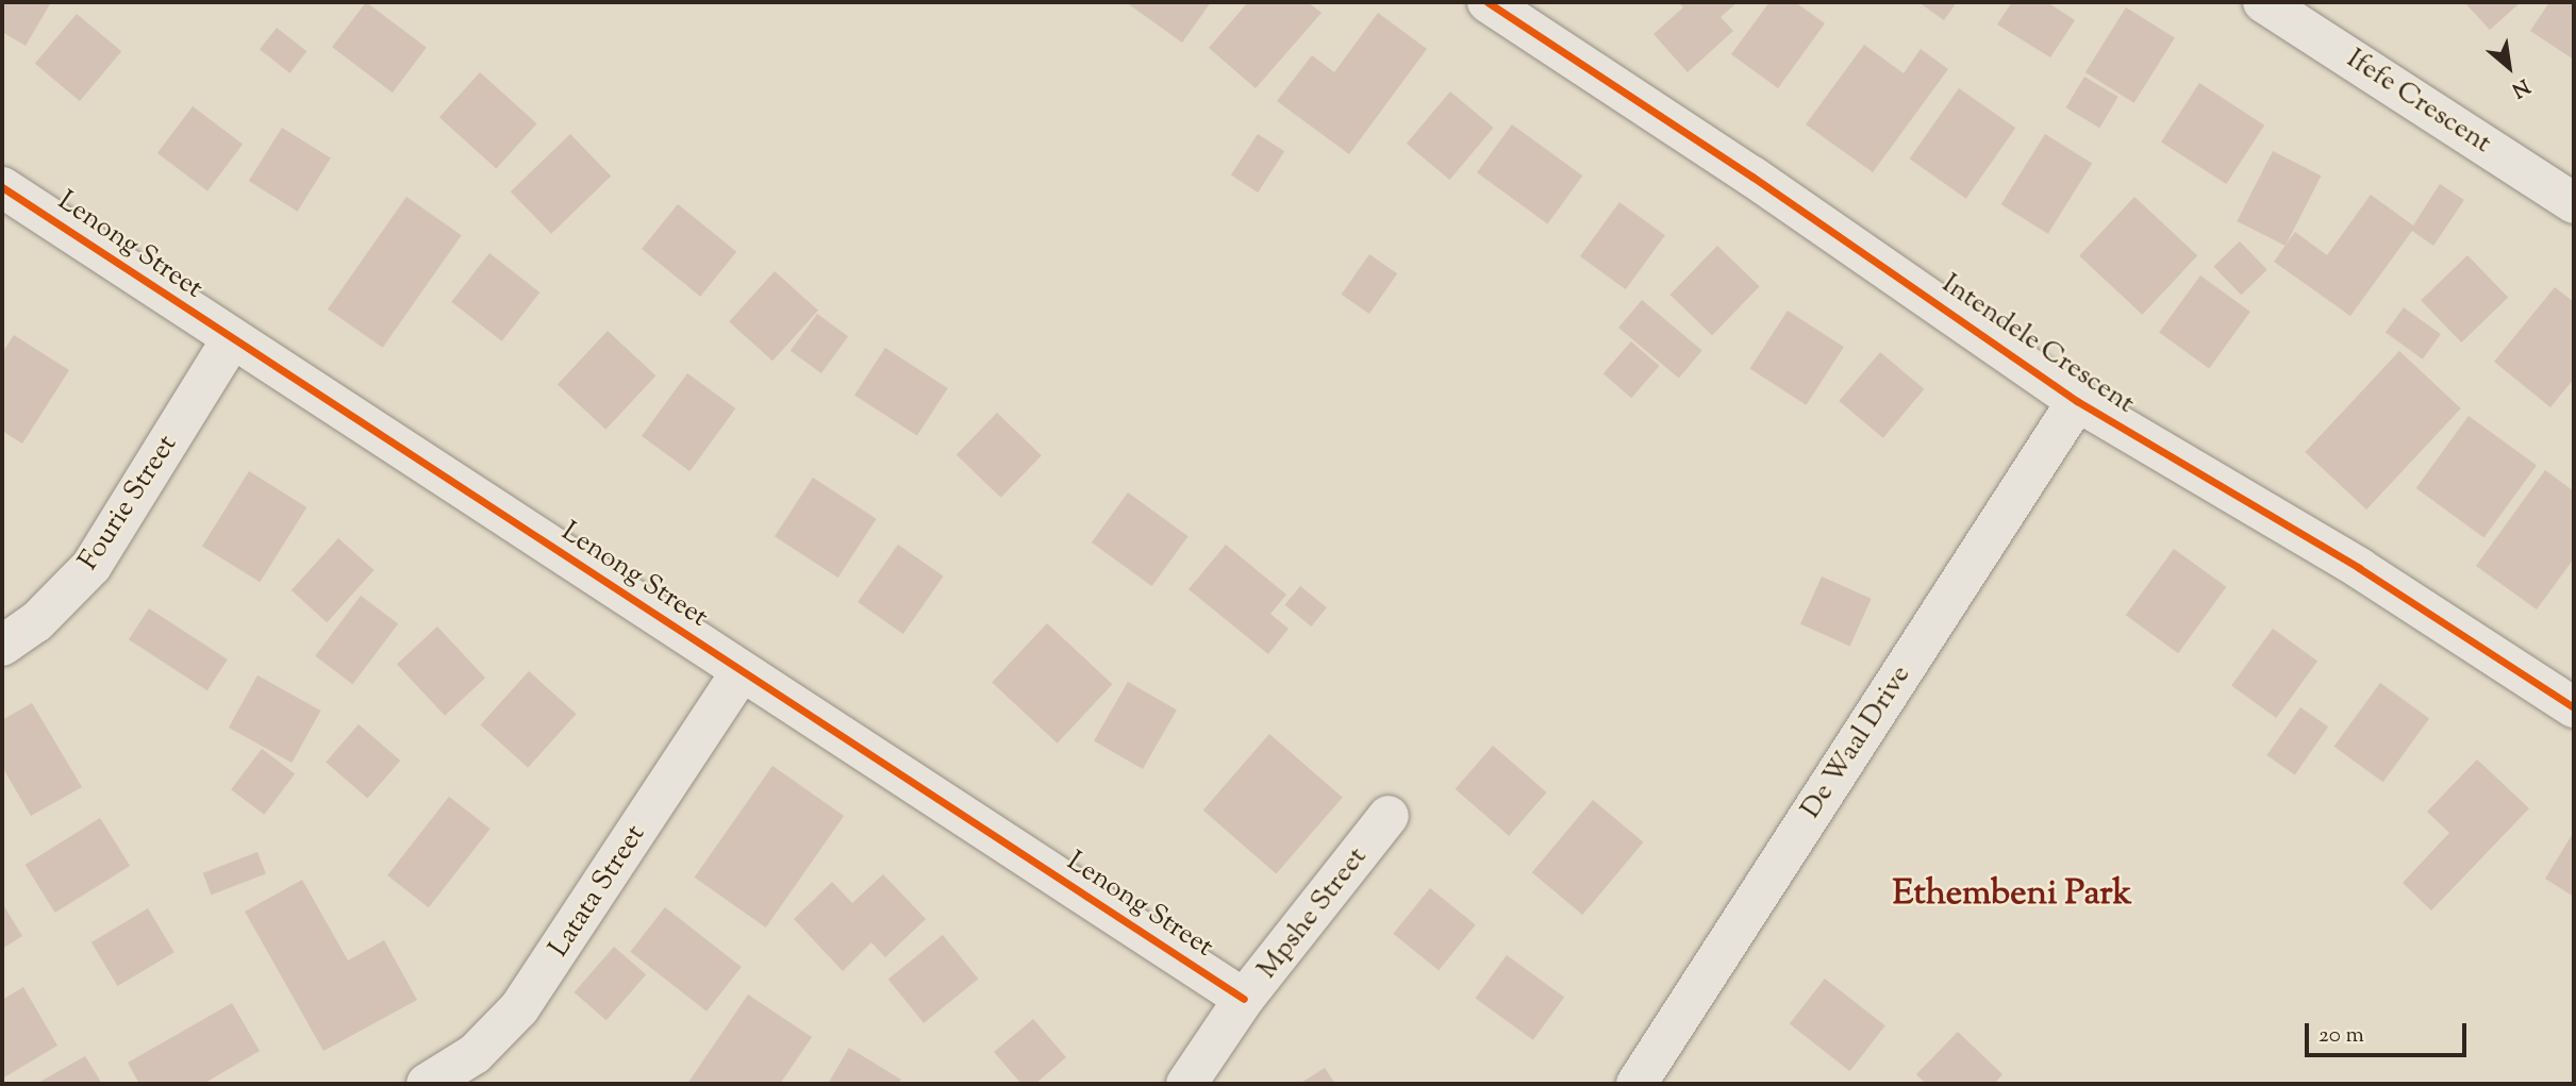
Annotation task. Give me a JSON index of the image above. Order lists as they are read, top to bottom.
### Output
{
  "streets": {
    "street": [
      "Ifefe Crescent",
      "Lenong Street",
      "Intendele Crescent",
      "Fourie Street",
      "De Waal Drive",
      "Latata Street",
      "Mpshe Street"
    ]
  },
  "crossings": [
    ["Lenong Street", "Fourie Street"],
    ["Lenong Street", "Latata Street"],
    ["Lenong Street", "Mpshe Street"],
    ["Intendele Crescent", "De Waal Drive"]
  ],
  "districts": ["Ethembeni Park"],
  "scale_bar": "20 m",
  "north": "bottom right"
}
